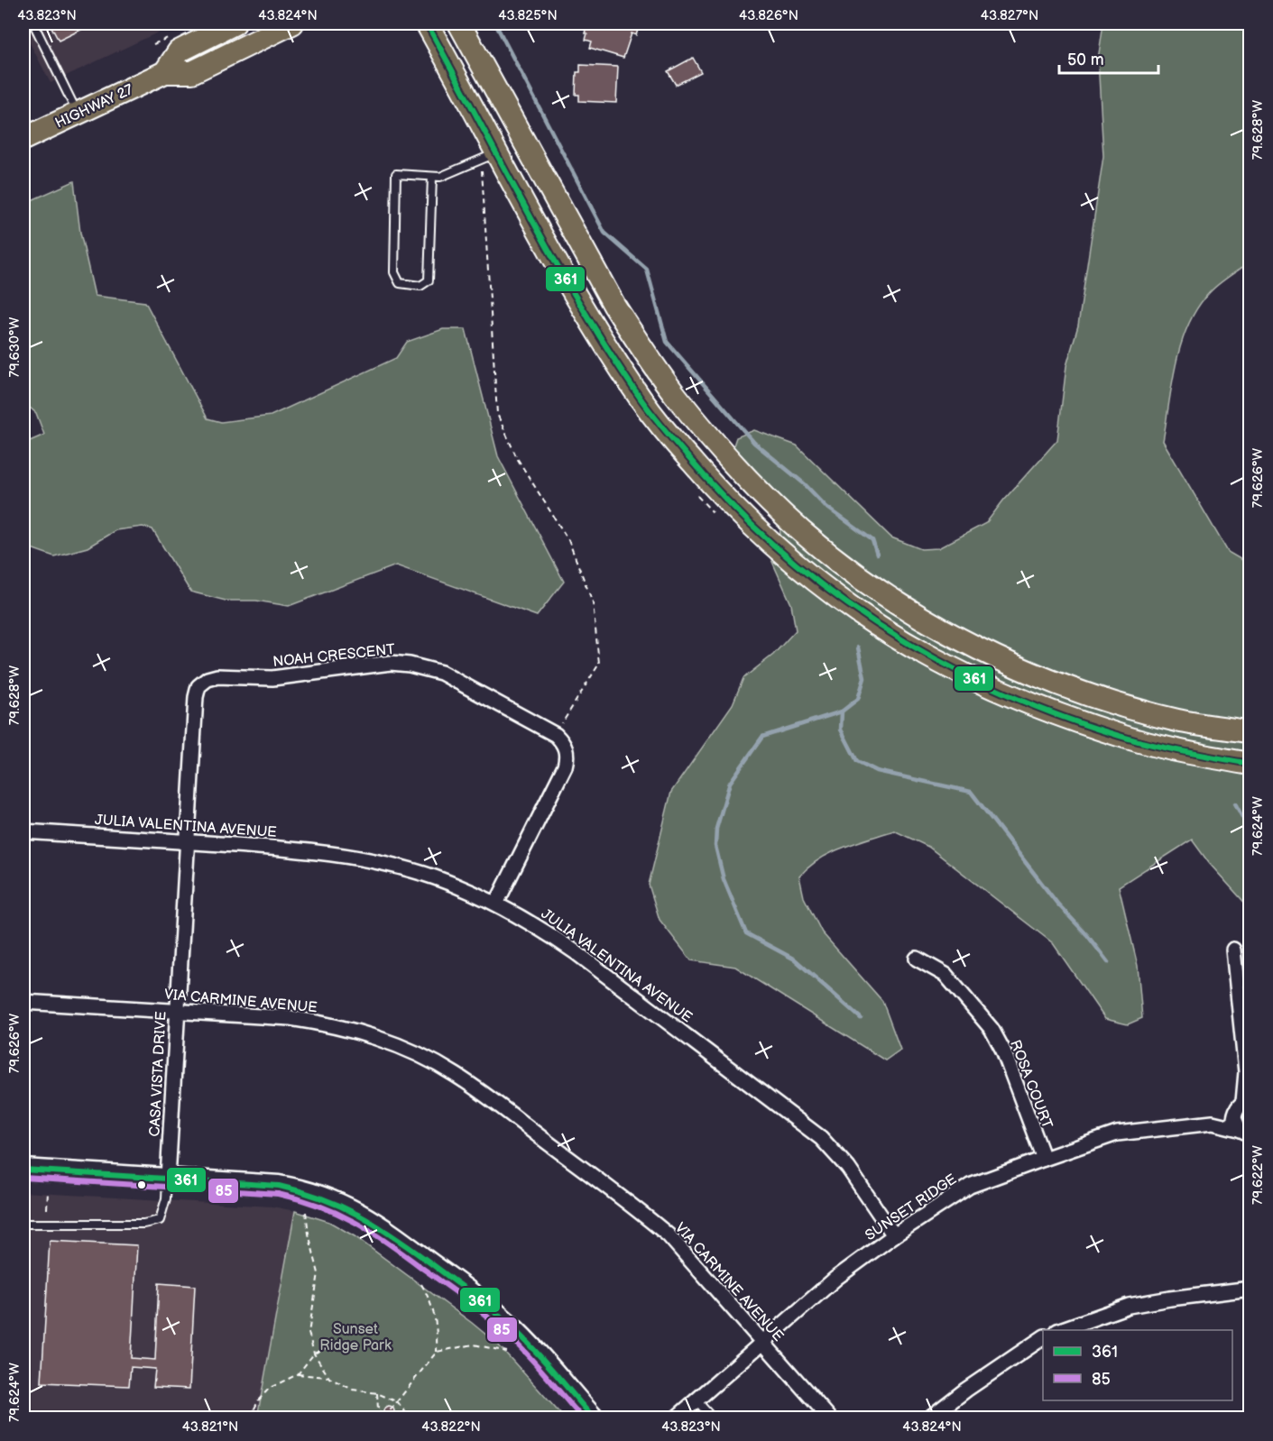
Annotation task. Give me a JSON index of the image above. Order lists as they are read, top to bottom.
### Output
{
  "streets": {
    "main road": ["HIGHWAY 27"],
    "street": [
      "NOAH CRESCENT",
      "JULIA VALENTINA AVENUE",
      "VIA CARMINE AVENUE",
      "CASA VISTA DRIVE",
      "ROSA COURT",
      "SUNSET RIDGE"
    ]
  },
  "crossings": [
    ["NOAH CRESCENT", "JULIA VALENTINA AVENUE"],
    ["NOAH CRESCENT", "CASA VISTA DRIVE"],
    ["JULIA VALENTINA AVENUE", "CASA VISTA DRIVE"],
    ["JULIA VALENTINA AVENUE", "SUNSET RIDGE"],
    ["VIA CARMINE AVENUE", "CASA VISTA DRIVE"],
    ["VIA CARMINE AVENUE", "SUNSET RIDGE"],
    ["ROSA COURT", "SUNSET RIDGE"]
  ],
  "parks": ["Sunset Ridge Park"],
  "lines": ["transit line 361", "transit line 85"],
  "legend": ["361", "85"],
  "scale_bar": "50 m",
  "coordinates": [
    "43.823°N",
    "43.824°N",
    "43.825°N",
    "43.826°N",
    "43.827°N",
    "79.628°W",
    "79.630°W",
    "79.626°W",
    "79.624°W",
    "79.622°W",
    "43.821°N",
    "43.822°N"
  ]
}
